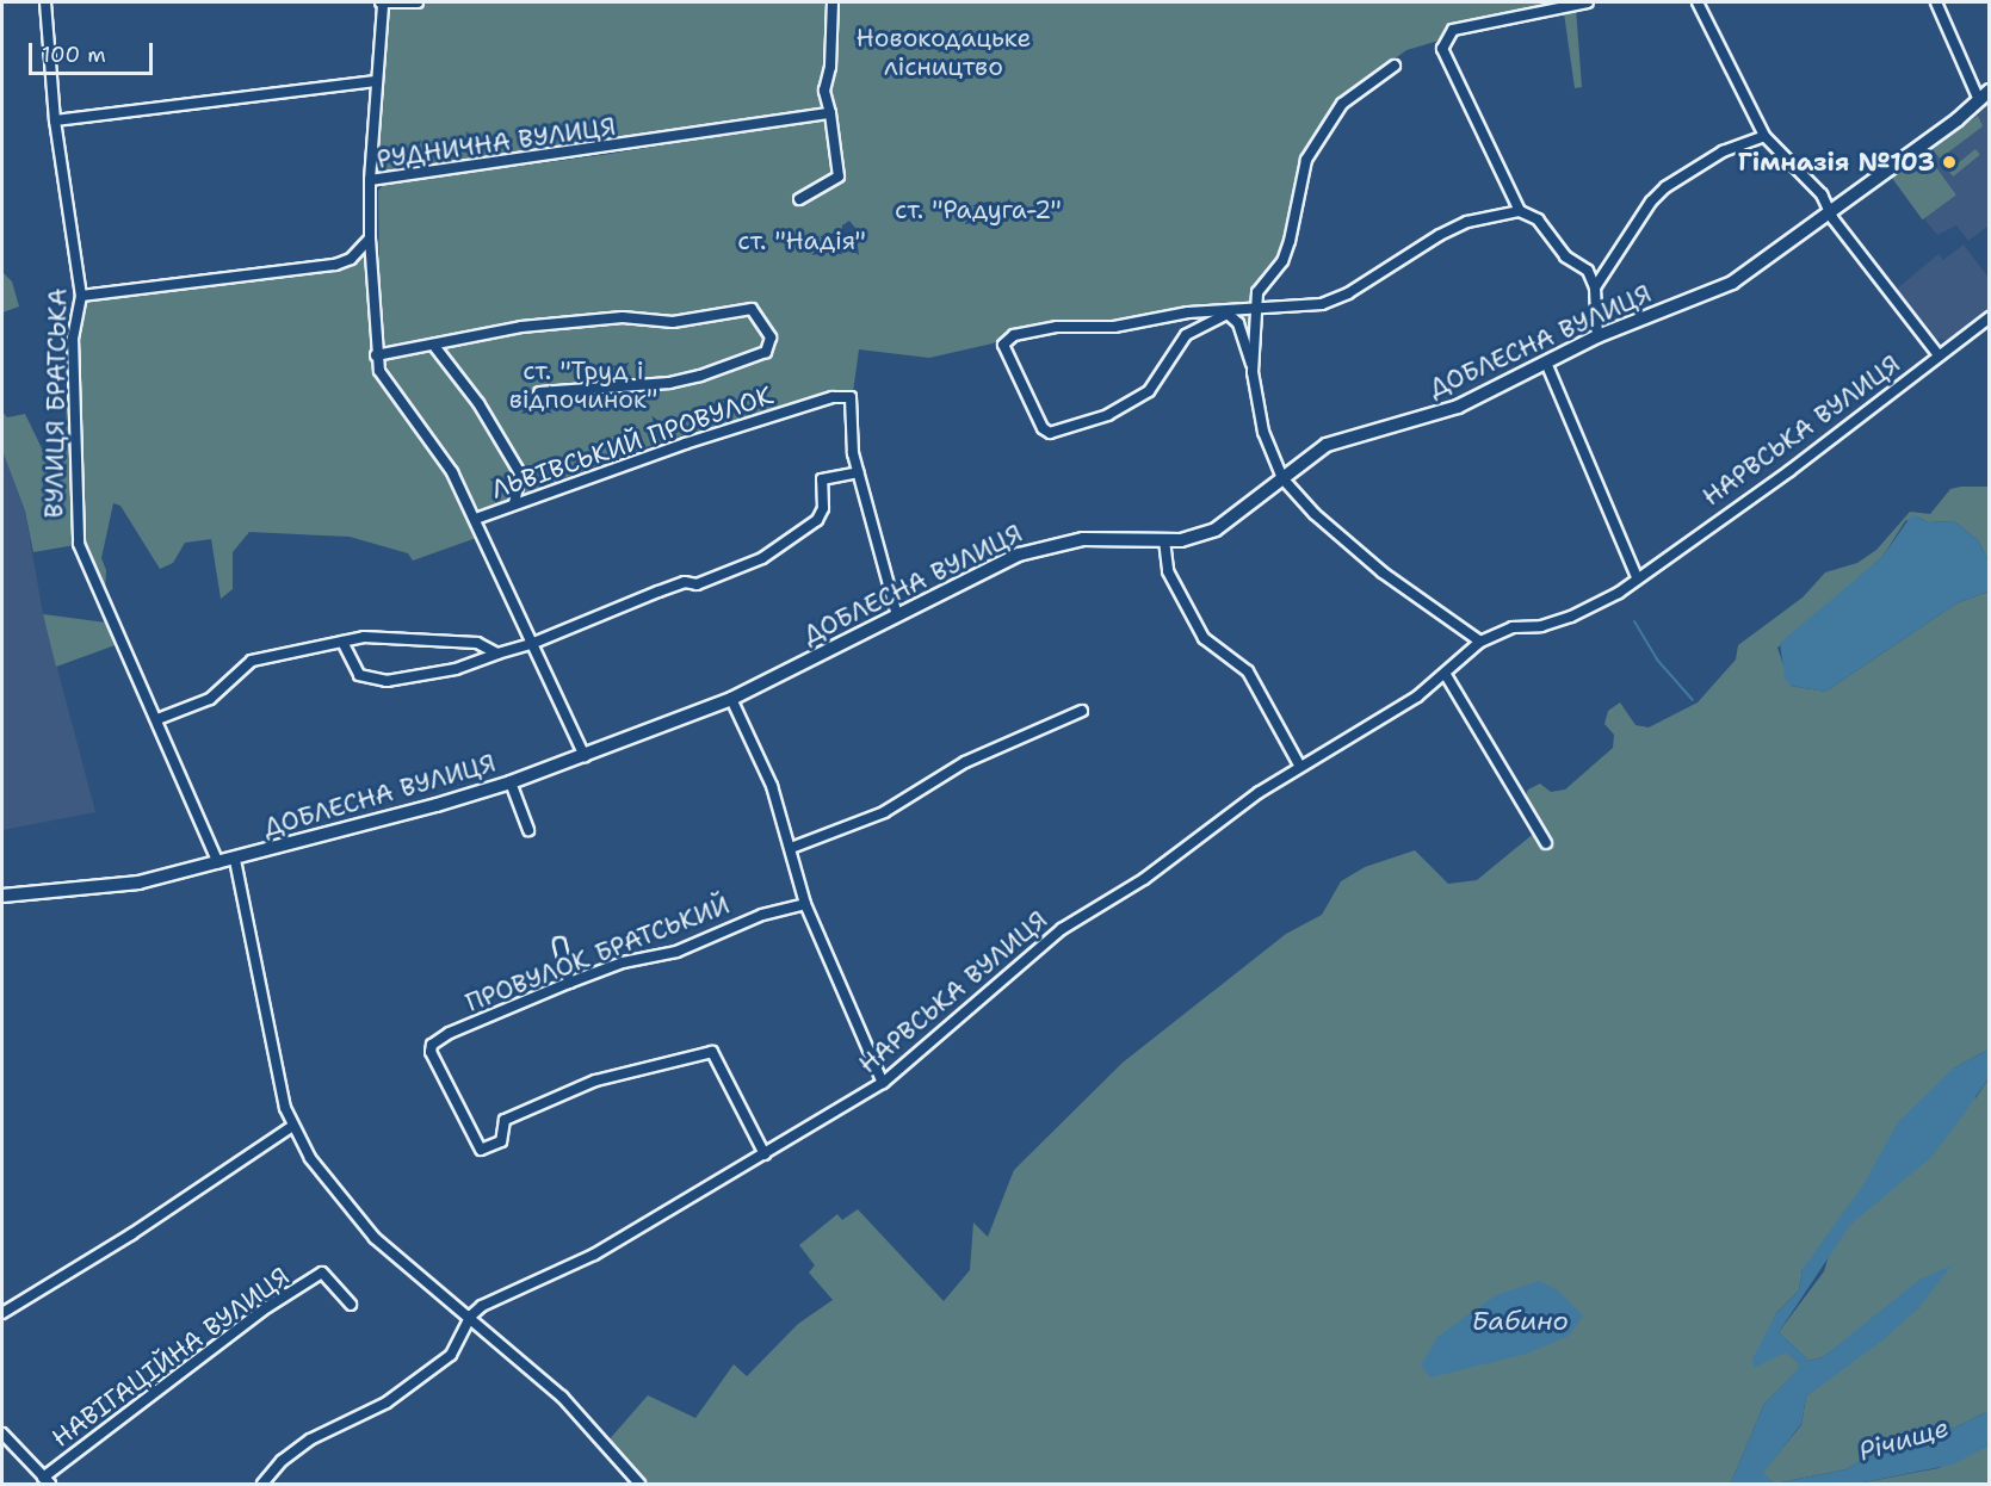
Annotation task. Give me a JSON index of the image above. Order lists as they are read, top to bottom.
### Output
{
  "streets": {
    "street": [
      "РУДНИЧНА ВУЛИЦЯ",
      "ДОБЛЕСНА ВУЛИЦЯ",
      "ВУЛИЦЯ БРАТСЬКА",
      "НАРВСЬКА ВУЛИЦЯ",
      "ЛЬВІВСЬКИЙ ПРОВУЛОК",
      "ПРОВУЛОК БРАТСЬКИЙ",
      "НАВІГАЦІЙНА ВУЛИЦЯ"
    ]
  },
  "crossings": [
    ["ДОБЛЕСНА ВУЛИЦЯ", "ВУЛИЦЯ БРАТСЬКА"],
    ["ДОБЛЕСНА ВУЛИЦЯ", "ЛЬВІВСЬКИЙ ПРОВУЛОК"],
    ["НАРВСЬКА ВУЛИЦЯ", "ПРОВУЛОК БРАТСЬКИЙ"]
  ],
  "water": ["Бабино", "Річище"],
  "parks": [
    "Новокодацьке лісництво",
    "ст. \"Радуга-2\"",
    "ст. \"Надія\"",
    "ст. \"Труд і відпочинок\""
  ],
  "places": ["Гімназія №103"],
  "scale_bar": "100 m"
}
